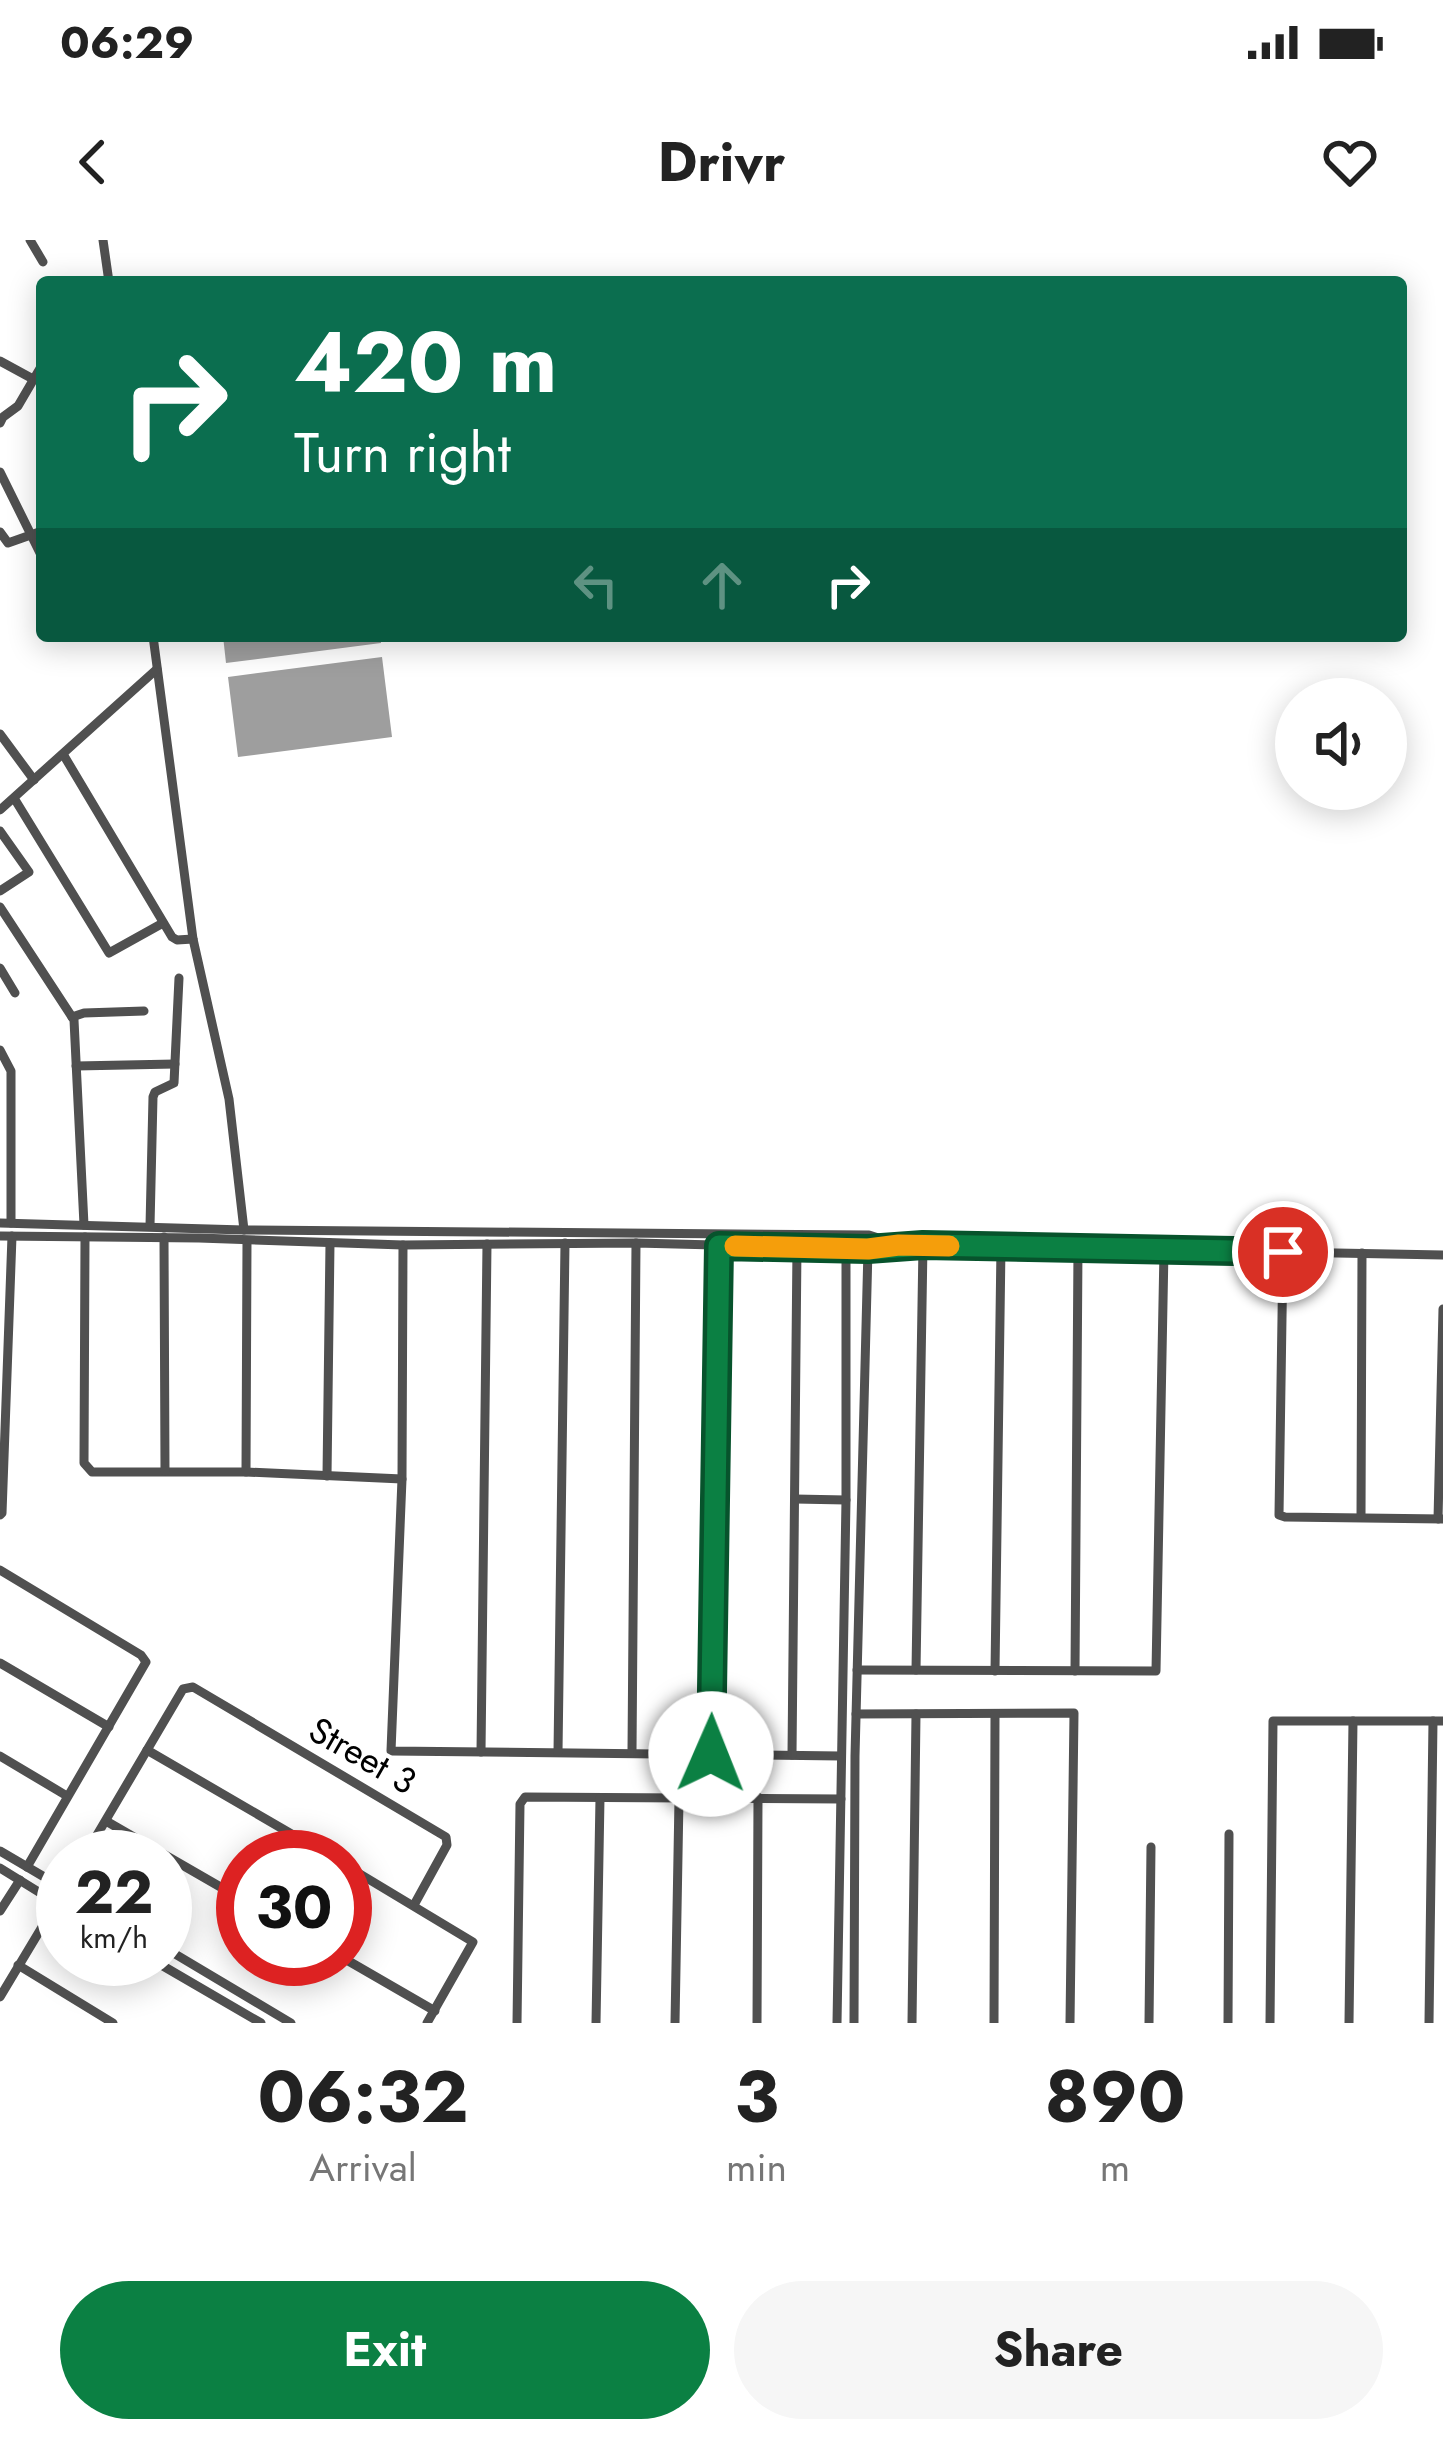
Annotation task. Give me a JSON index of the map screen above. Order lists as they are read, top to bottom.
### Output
{
  "page": {
    "status": "06:29",
    "header": "Drivr",
    "turn": ["420 m", "Turn right"],
    "speed": "22 km/h",
    "limit": "30",
    "eta": [
      "06:32",
      "Arrival",
      "3",
      "min",
      "890",
      "m"
    ],
    "buttons": ["Exit", "Share"]
  }
}
